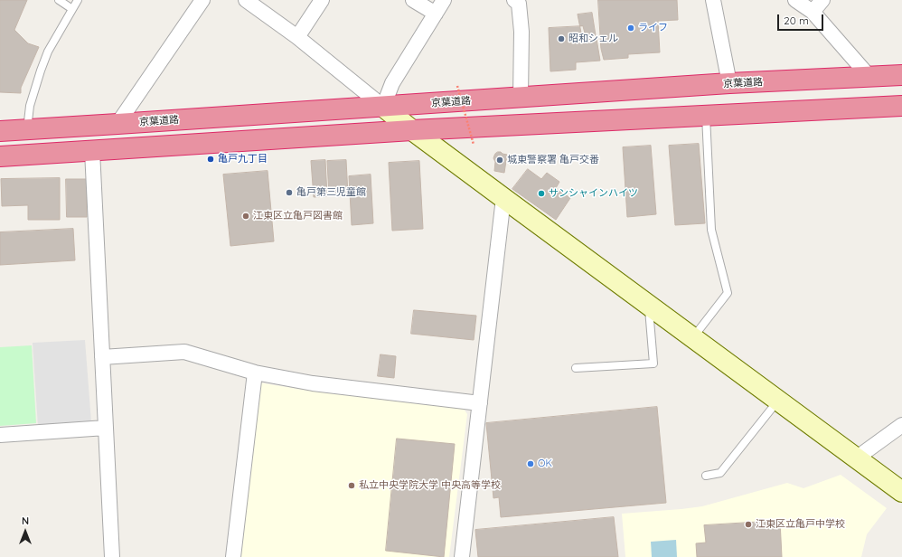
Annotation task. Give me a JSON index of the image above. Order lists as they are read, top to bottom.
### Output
{
  "streets": {
    "highway": ["京葉道路"]
  },
  "places": [
    "ライフ",
    "昭和シェル",
    "亀戸九丁目",
    "城東警察署 亀戸交番",
    "亀戸第三児童館",
    "サンシャインハイツ",
    "江東区立亀戸図書館",
    "OK",
    "私立中央学院大学 中央高等学校",
    "江東区立亀戸中学校"
  ],
  "scale_bar": "20 m",
  "north": "top"
}
